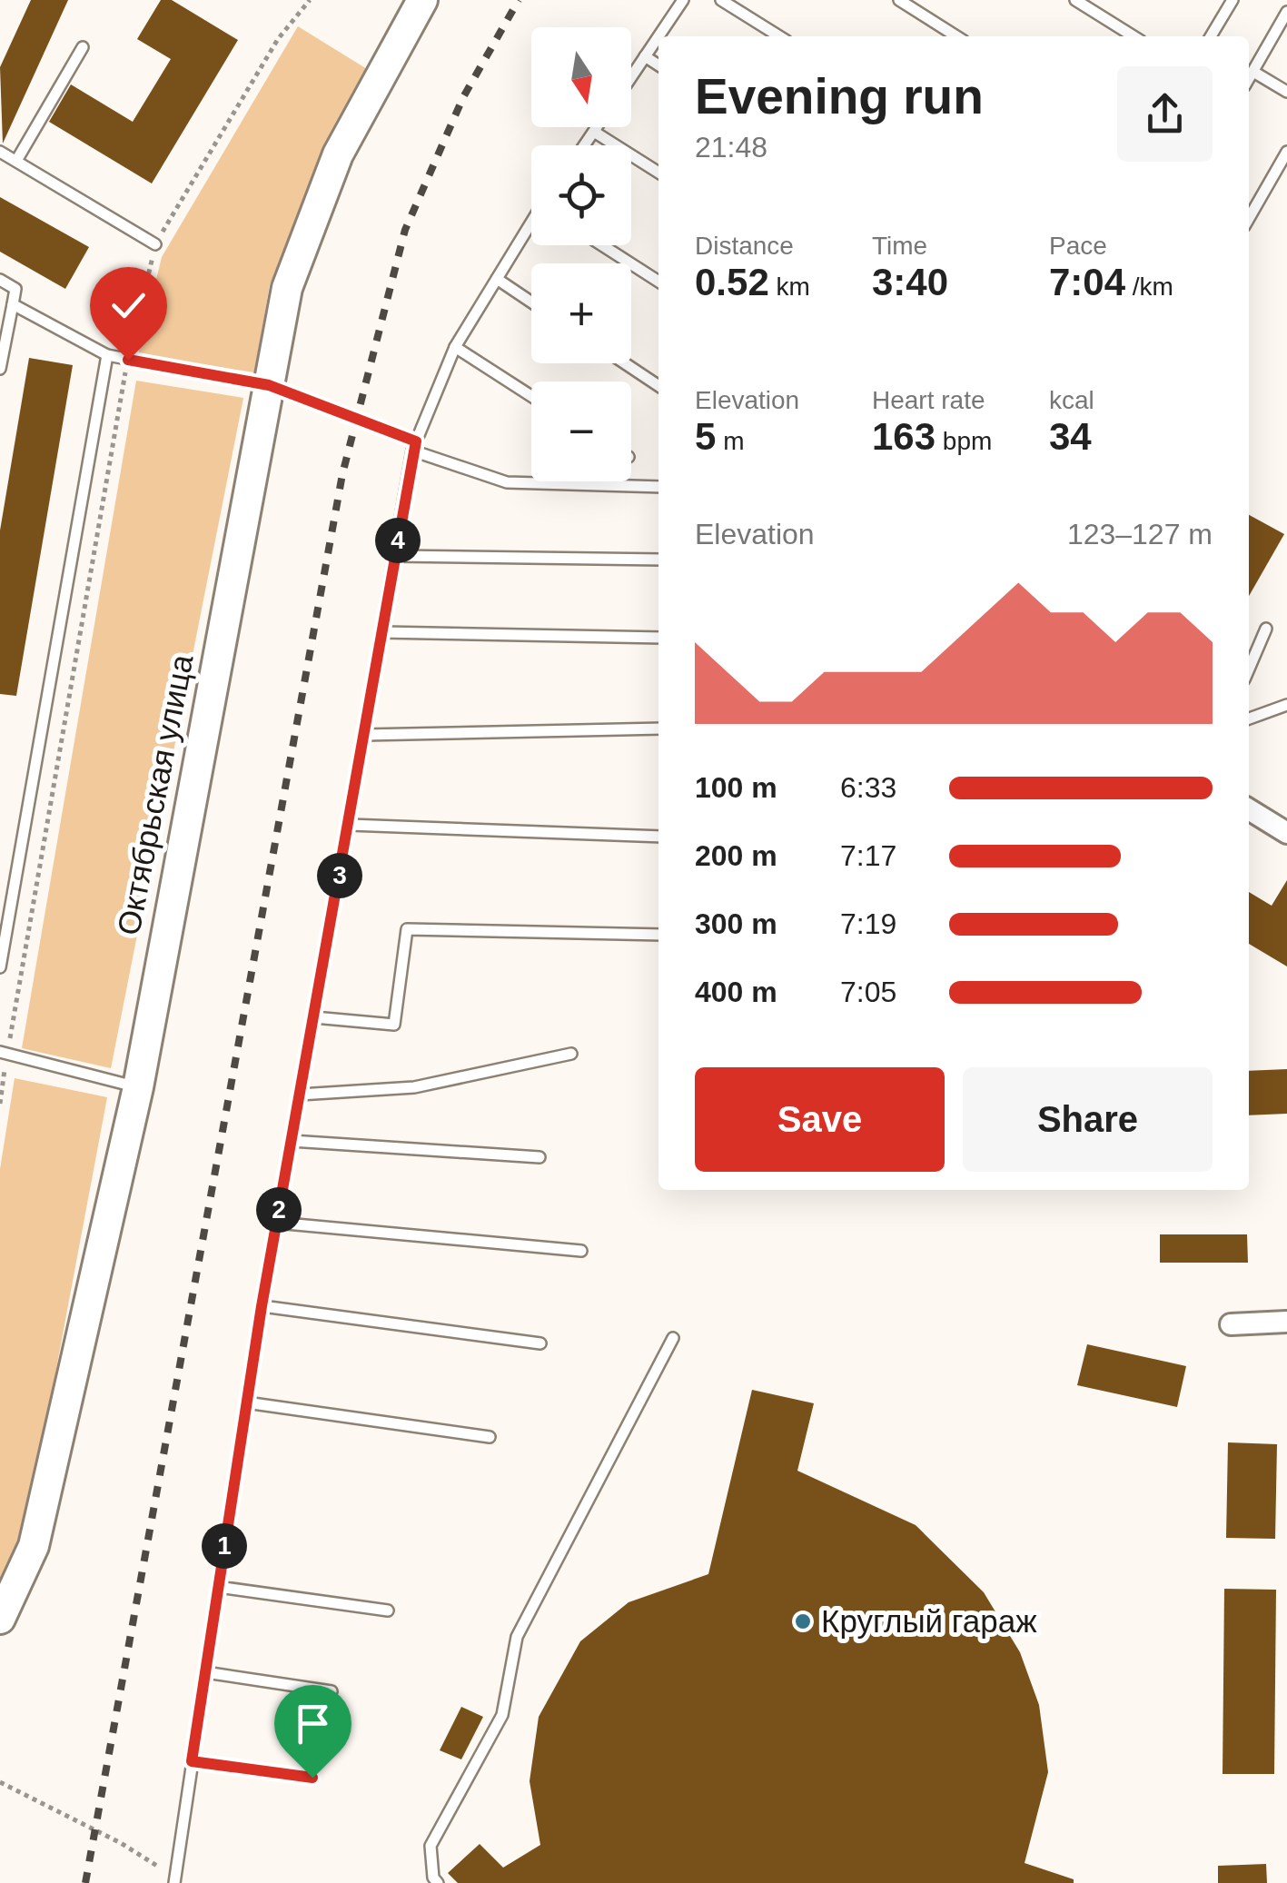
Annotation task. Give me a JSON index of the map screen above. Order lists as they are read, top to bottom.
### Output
{
  "streets": {
    "main road": ["Октябрьская улица"]
  },
  "places": ["Круглый гараж"],
  "north": "bottom",
  "page": {
    "map_buttons": ["+", "−"],
    "heading": ["Evening run", "21:48"],
    "stats": [
      ["Distance", "0.52 km"],
      ["Time", "3:40"],
      ["Pace", "7:04 /km"],
      ["Elevation", "5 m"],
      ["Heart rate", "163 bpm"],
      ["kcal", "34"]
    ],
    "chart": ["Elevation", "123–127 m"],
    "pins": [
      "4",
      "3",
      "2",
      "1"
    ],
    "list": [
      {
        "name": "100 m",
        "note": "6:33"
      },
      {
        "name": "200 m",
        "note": "7:17"
      },
      {
        "name": "300 m",
        "note": "7:19"
      },
      {
        "name": "400 m",
        "note": "7:05"
      }
    ],
    "buttons": ["Save", "Share"]
  }
}
